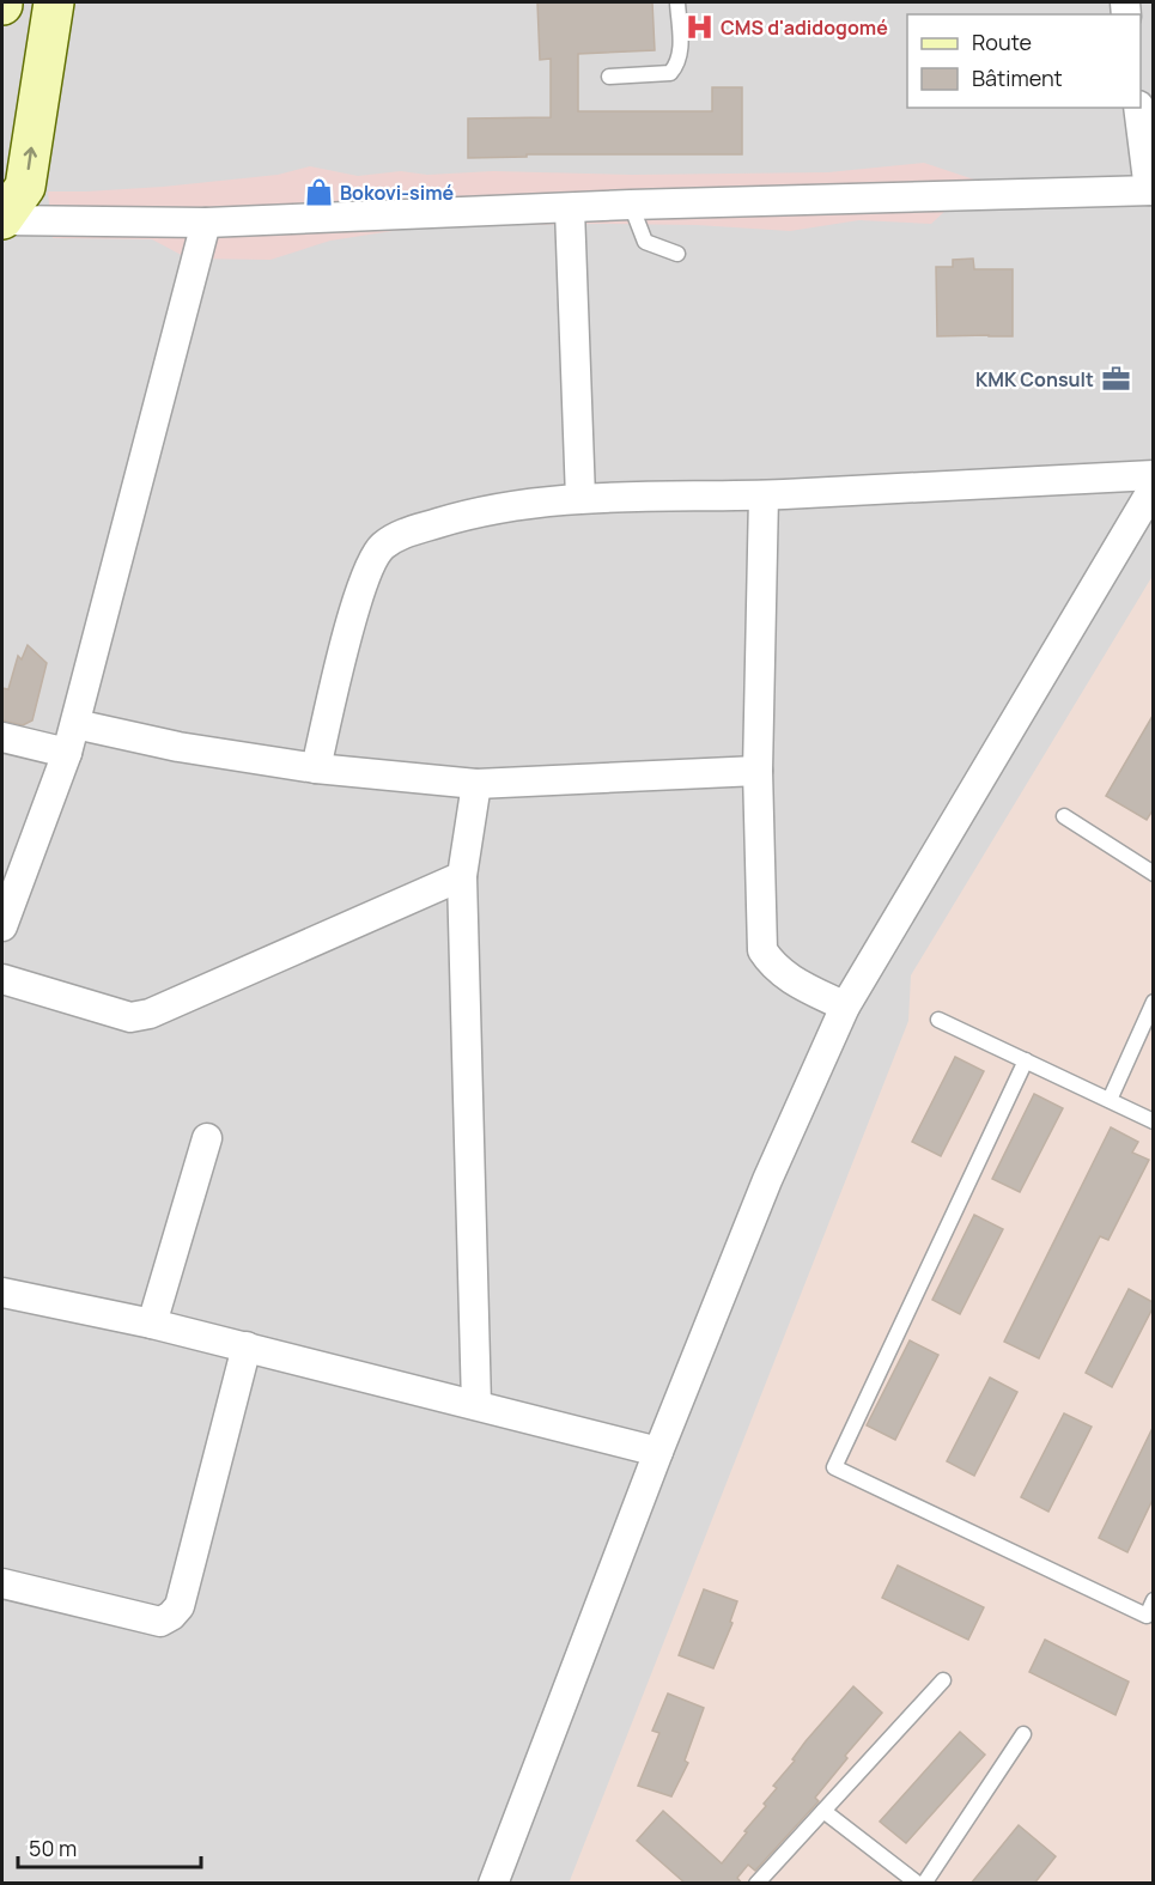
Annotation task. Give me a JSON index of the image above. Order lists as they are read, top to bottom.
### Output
{
  "places": {
    "hospital": ["CMS d'adidogomé"],
    "shop": ["Bokovi-simé"],
    "office": ["KMK Consult"]
  },
  "legend": ["Route", "Bâtiment"],
  "scale_bar": "50 m"
}
